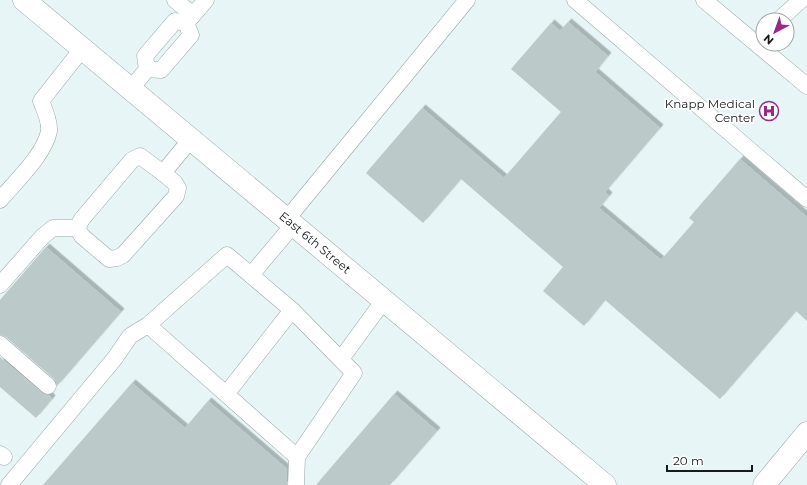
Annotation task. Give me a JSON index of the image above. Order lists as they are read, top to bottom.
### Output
{
  "streets": {
    "street": ["East 6th Street"]
  },
  "places": {
    "hospital": ["Knapp Medical Center"]
  },
  "scale_bar": "20 m",
  "north": "bottom left"
}
